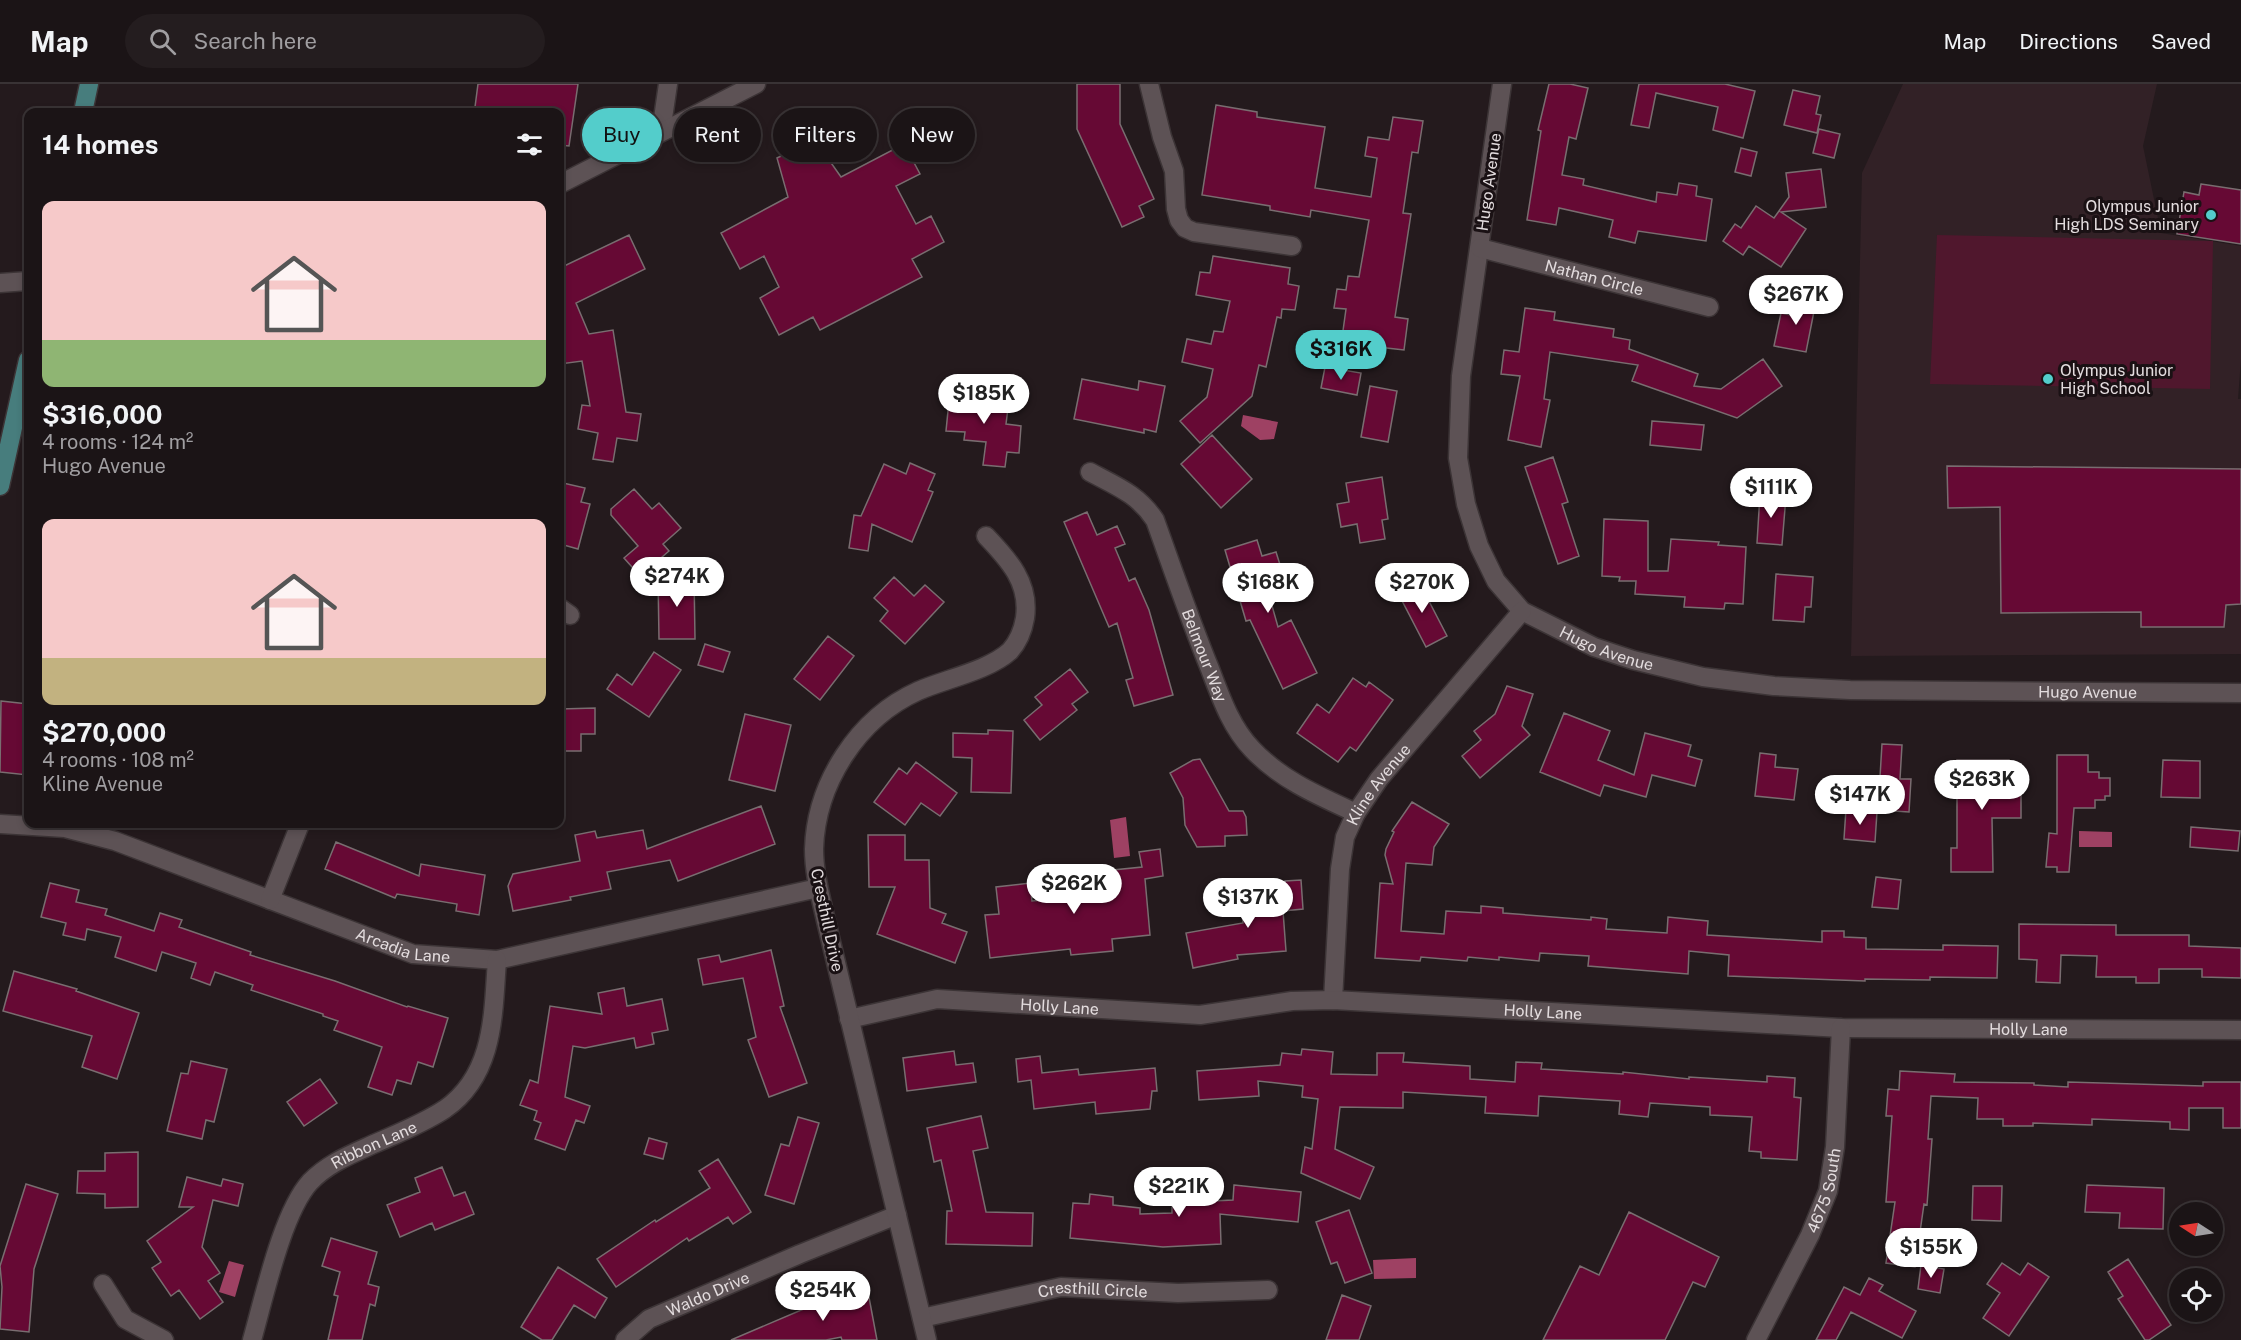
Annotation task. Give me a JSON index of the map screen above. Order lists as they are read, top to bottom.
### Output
{
  "streets": {
    "street": [
      "Hugo Avenue",
      "Nathan Circle",
      "Belmour Way",
      "Kline Avenue",
      "Cresthill Drive",
      "Arcadia Lane",
      "Holly Lane",
      "Ribbon Lane",
      "4675 South",
      "Cresthill Circle",
      "Waldo Drive"
    ]
  },
  "crossings": [
    ["Hugo Avenue", "Nathan Circle"],
    ["Hugo Avenue", "Kline Avenue"],
    ["Belmour Way", "Kline Avenue"],
    ["Kline Avenue", "Holly Lane"],
    ["Cresthill Drive", "Arcadia Lane"],
    ["Cresthill Drive", "Holly Lane"],
    ["Cresthill Drive", "Cresthill Circle"],
    ["Cresthill Drive", "Waldo Drive"],
    ["Arcadia Lane", "Ribbon Lane"],
    ["Holly Lane", "4675 South"]
  ],
  "places": ["Olympus Junior High LDS Seminary", "Olympus Junior High School"],
  "north": "left",
  "page": {
    "header": "Map",
    "search": "Search here",
    "nav": ["Map", "Directions", "Saved"],
    "chip": [
      "Buy",
      "Rent",
      "Filters",
      "New"
    ],
    "heading": "14 homes",
    "list": [
      {
        "name": "$316,000",
        "note": "4 rooms · 124 m² · Hugo Avenue"
      },
      {
        "name": "$270,000",
        "note": "4 rooms · 108 m² · Kline Avenue"
      }
    ],
    "price": [
      "$267K",
      "$316K",
      "$185K",
      "$111K",
      "$274K",
      "$168K",
      "$270K",
      "$263K",
      "$147K",
      "$262K",
      "$137K",
      "$221K",
      "$155K",
      "$254K"
    ]
  }
}
